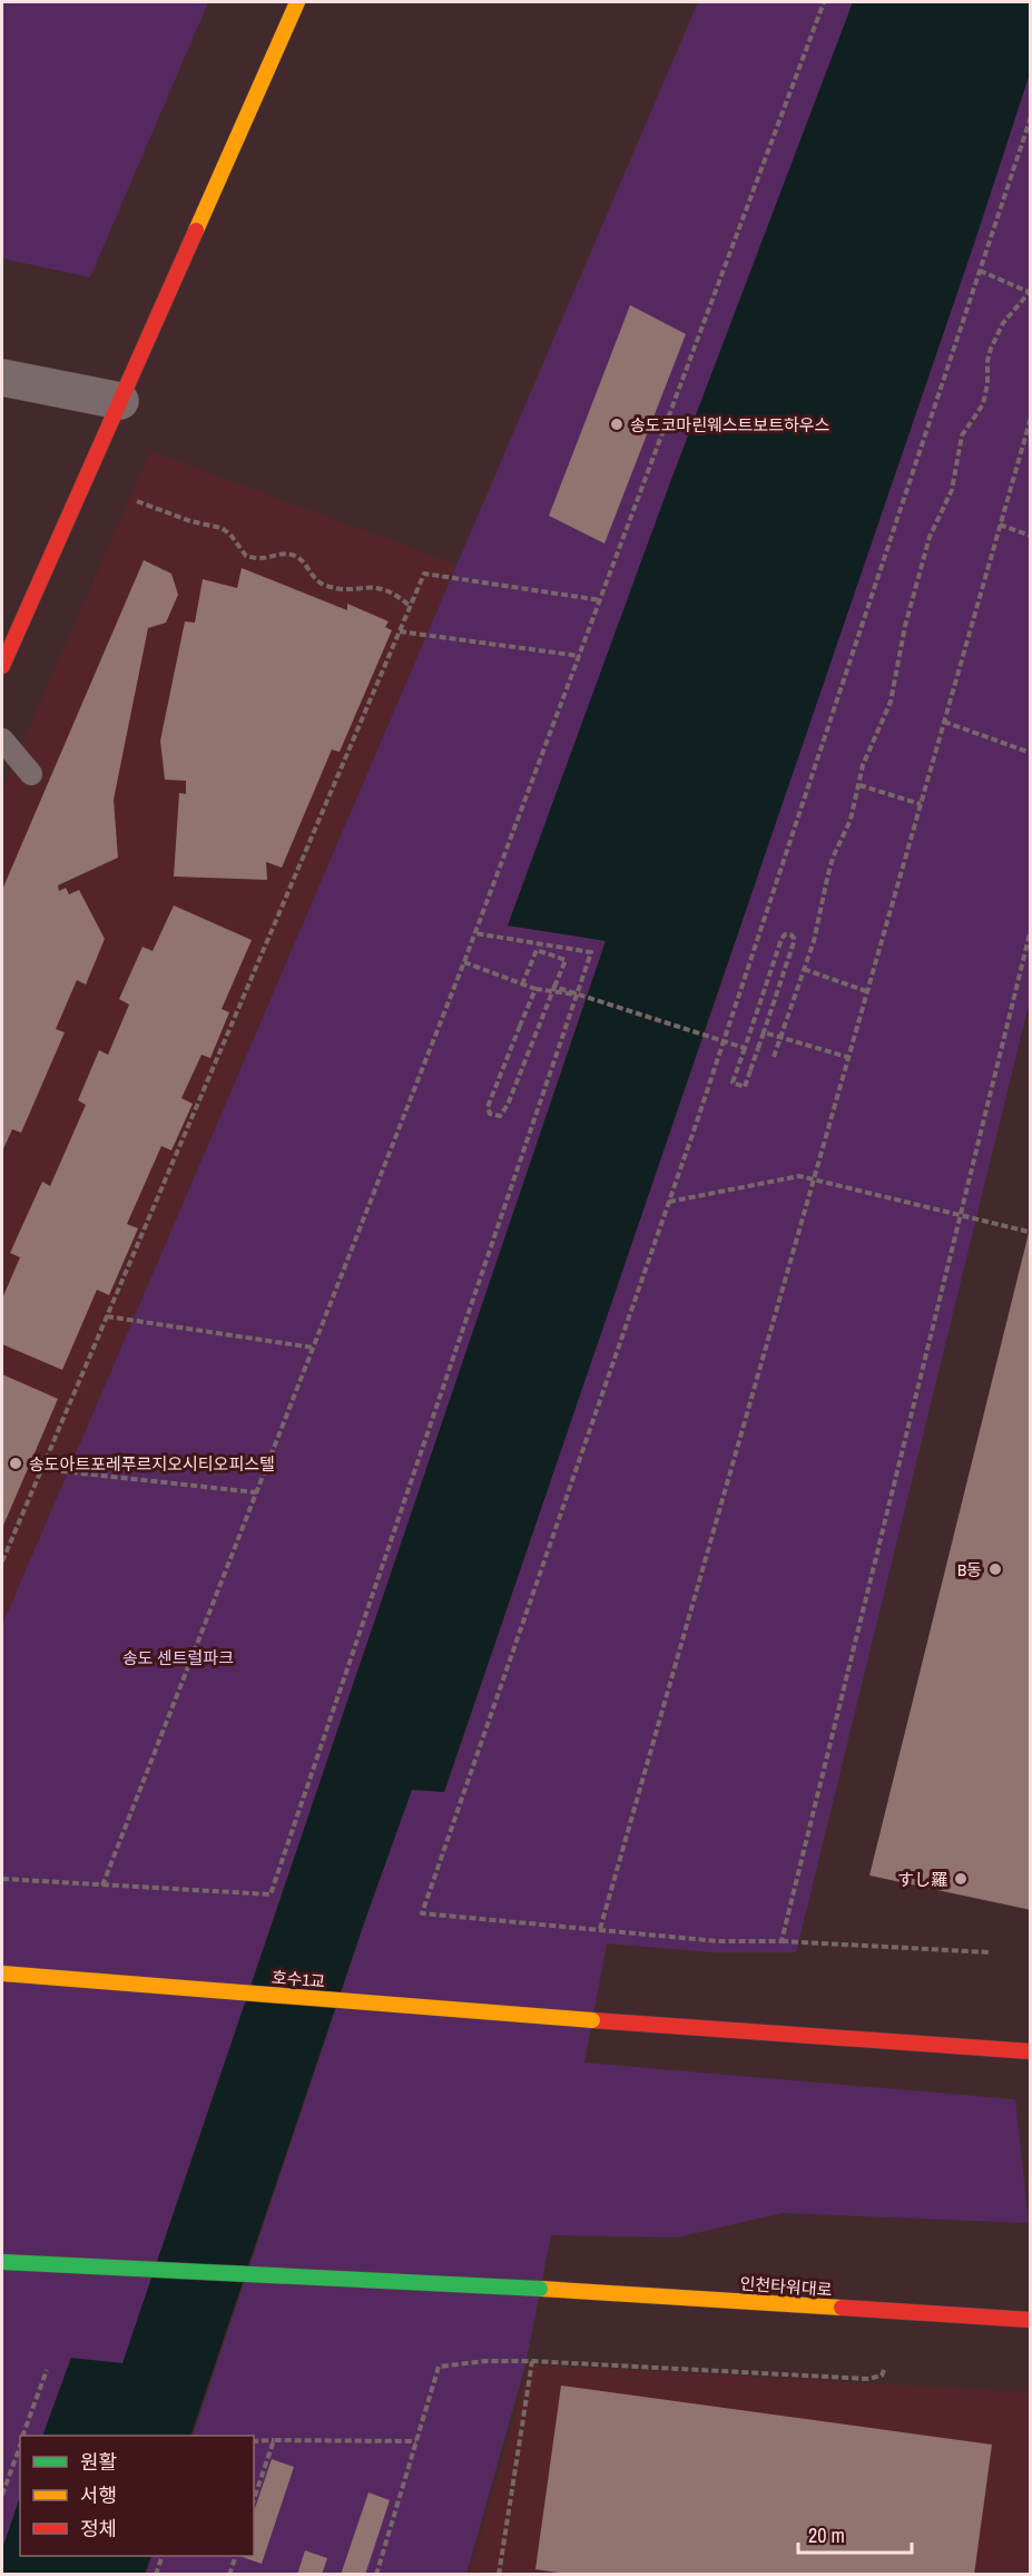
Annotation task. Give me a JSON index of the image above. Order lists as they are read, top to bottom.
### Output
{
  "streets": {
    "main road": ["호수1교", "인천타워대로"]
  },
  "parks": ["송도 센트럴파크"],
  "places": [
    "송도코마린웨스트보트하우스",
    "송도아트포레푸르지오시티오피스텔",
    "B동",
    "すし羅"
  ],
  "legend": ["원활", "서행", "정체"],
  "scale_bar": "20 m"
}
